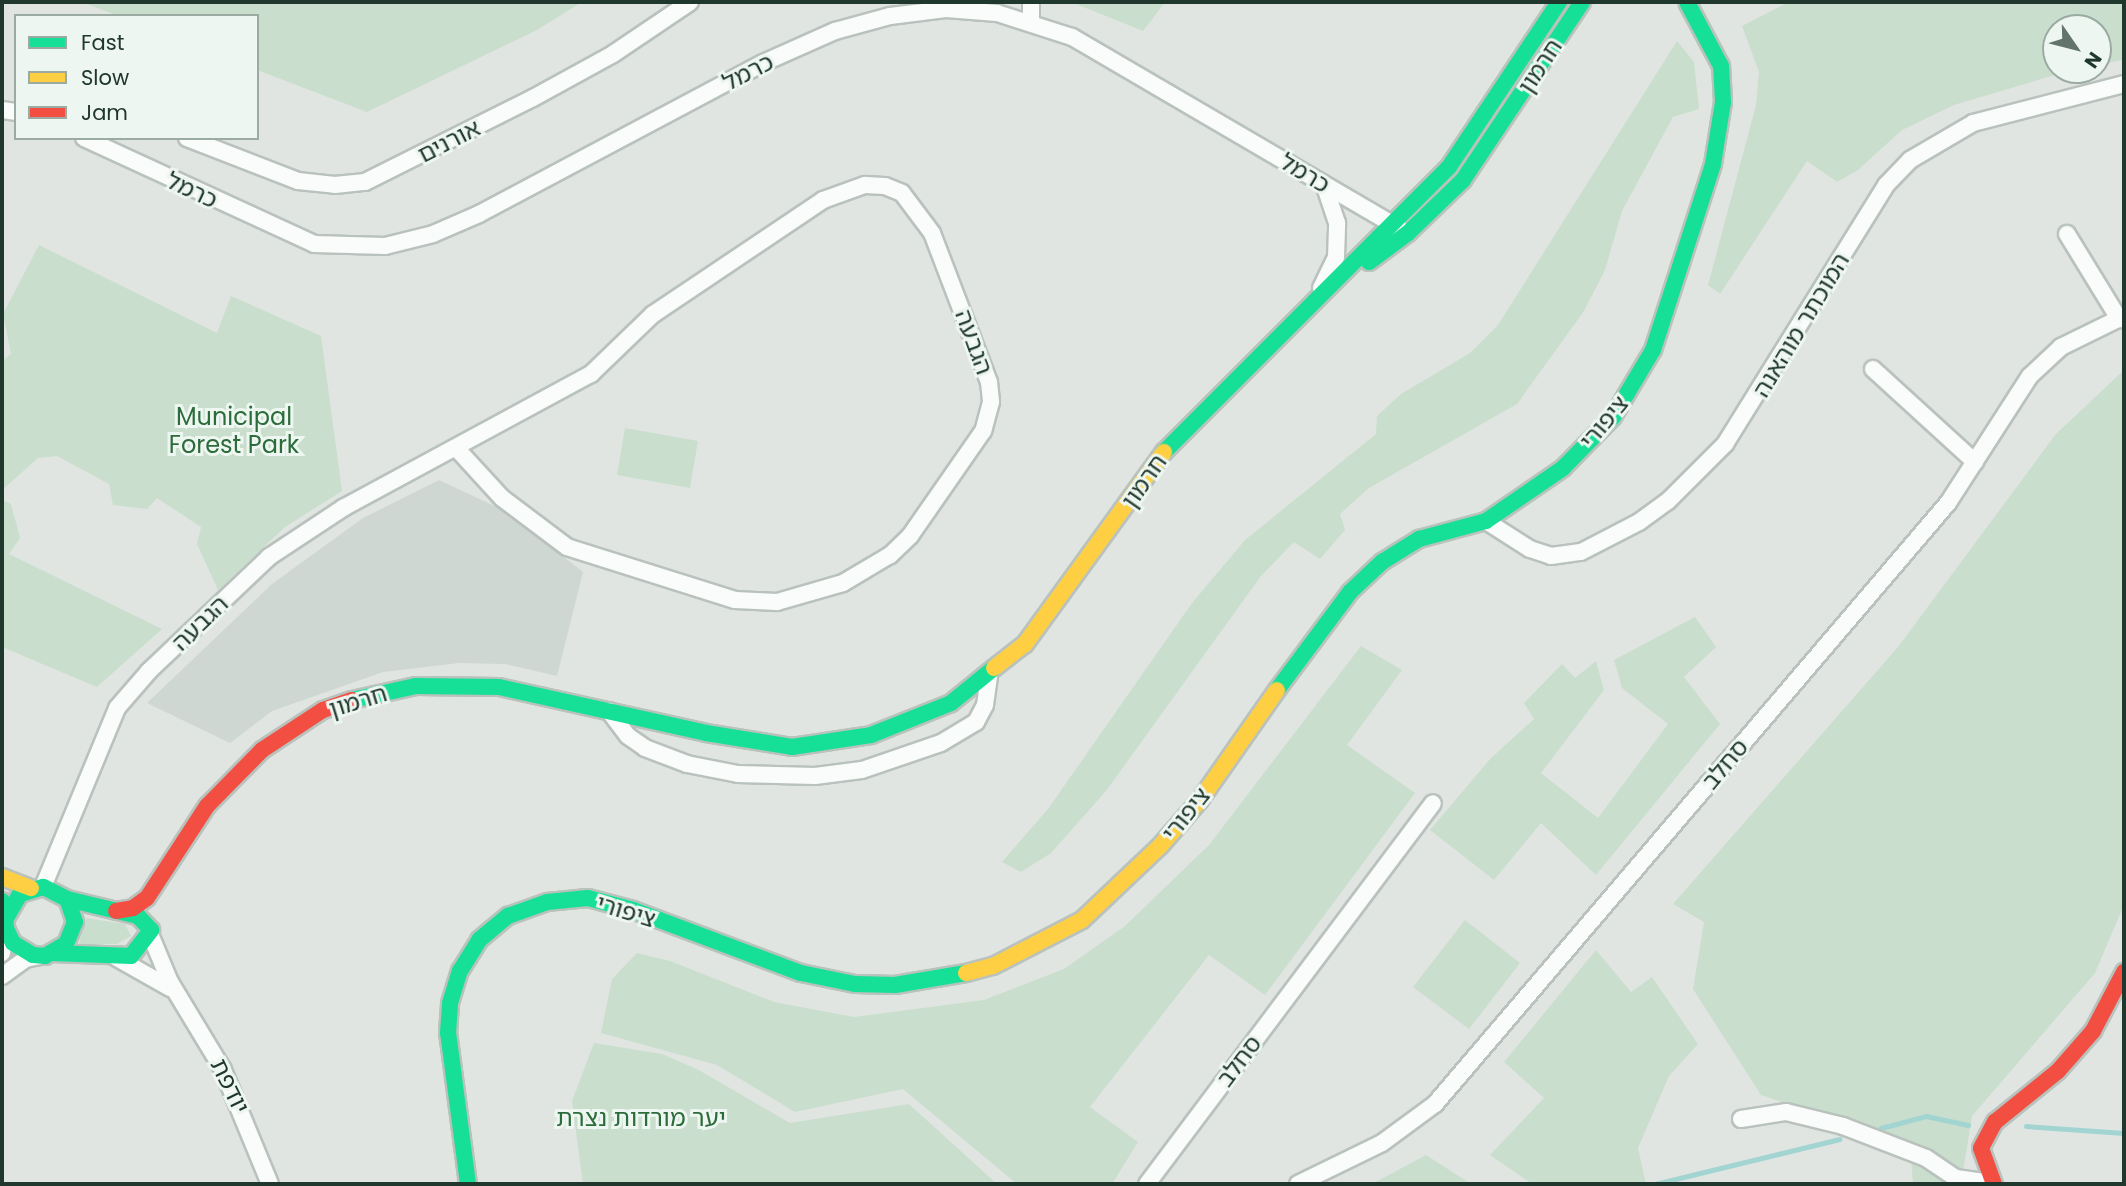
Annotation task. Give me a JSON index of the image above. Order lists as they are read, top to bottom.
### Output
{
  "streets": {
    "street": [
      "חרמון",
      "כרמל",
      "אורנים",
      "המוכתר מוהאנה",
      "הגבעה",
      "ציפורי",
      "סחלב",
      "יודפת"
    ]
  },
  "crossings": [
    ["חרמון", "כרמל"],
    ["חרמון", "יודפת"],
    ["המוכתר מוהאנה", "ציפורי"]
  ],
  "parks": ["Municipal Forest Park", "יער מורדות נצרת"],
  "legend": ["Fast", "Slow", "Jam"],
  "north": "bottom right"
}
